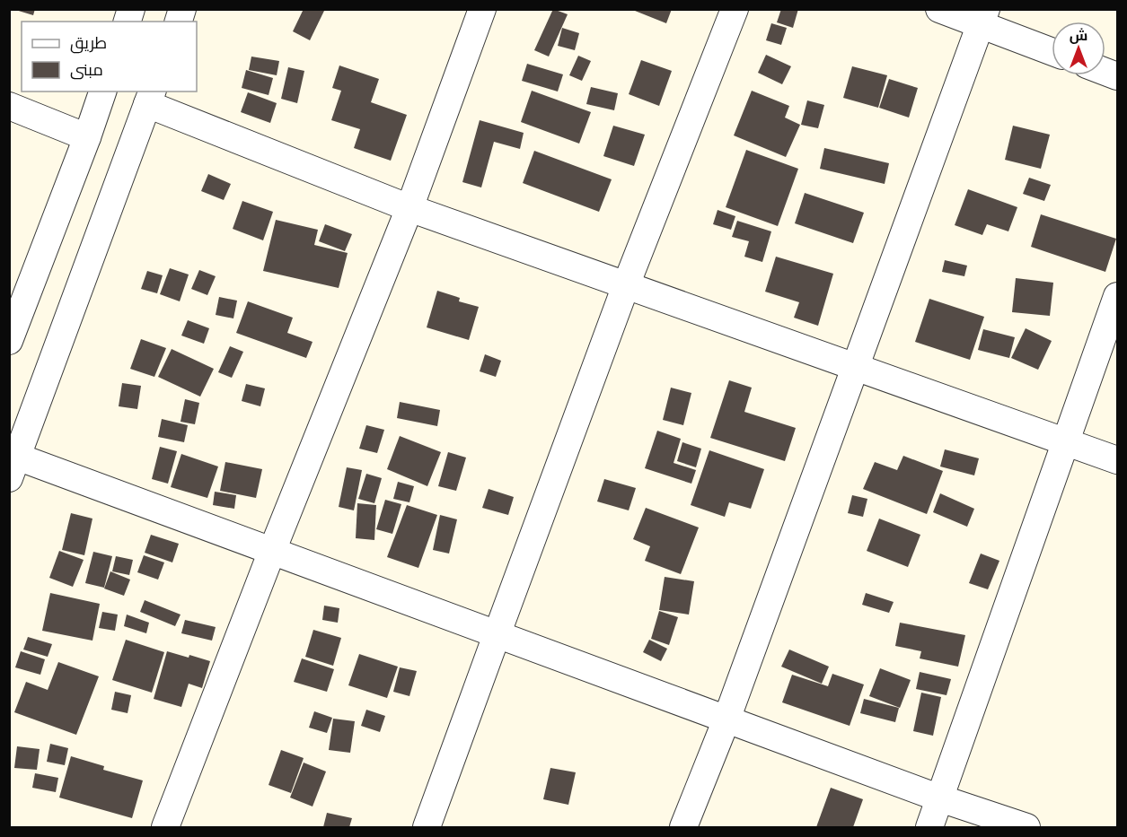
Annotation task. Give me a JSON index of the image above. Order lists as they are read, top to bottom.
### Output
{
  "legend": ["طريق", "مبنى"],
  "north": "top"
}
